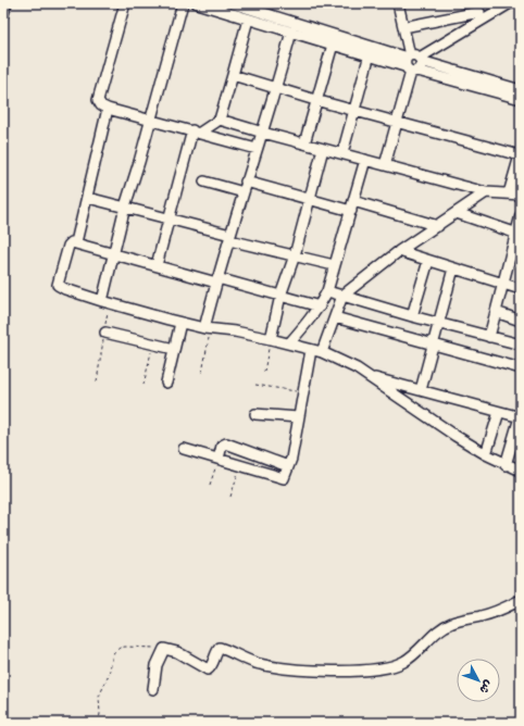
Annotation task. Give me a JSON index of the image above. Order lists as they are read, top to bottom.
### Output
{
  "north": "bottom right"
}
